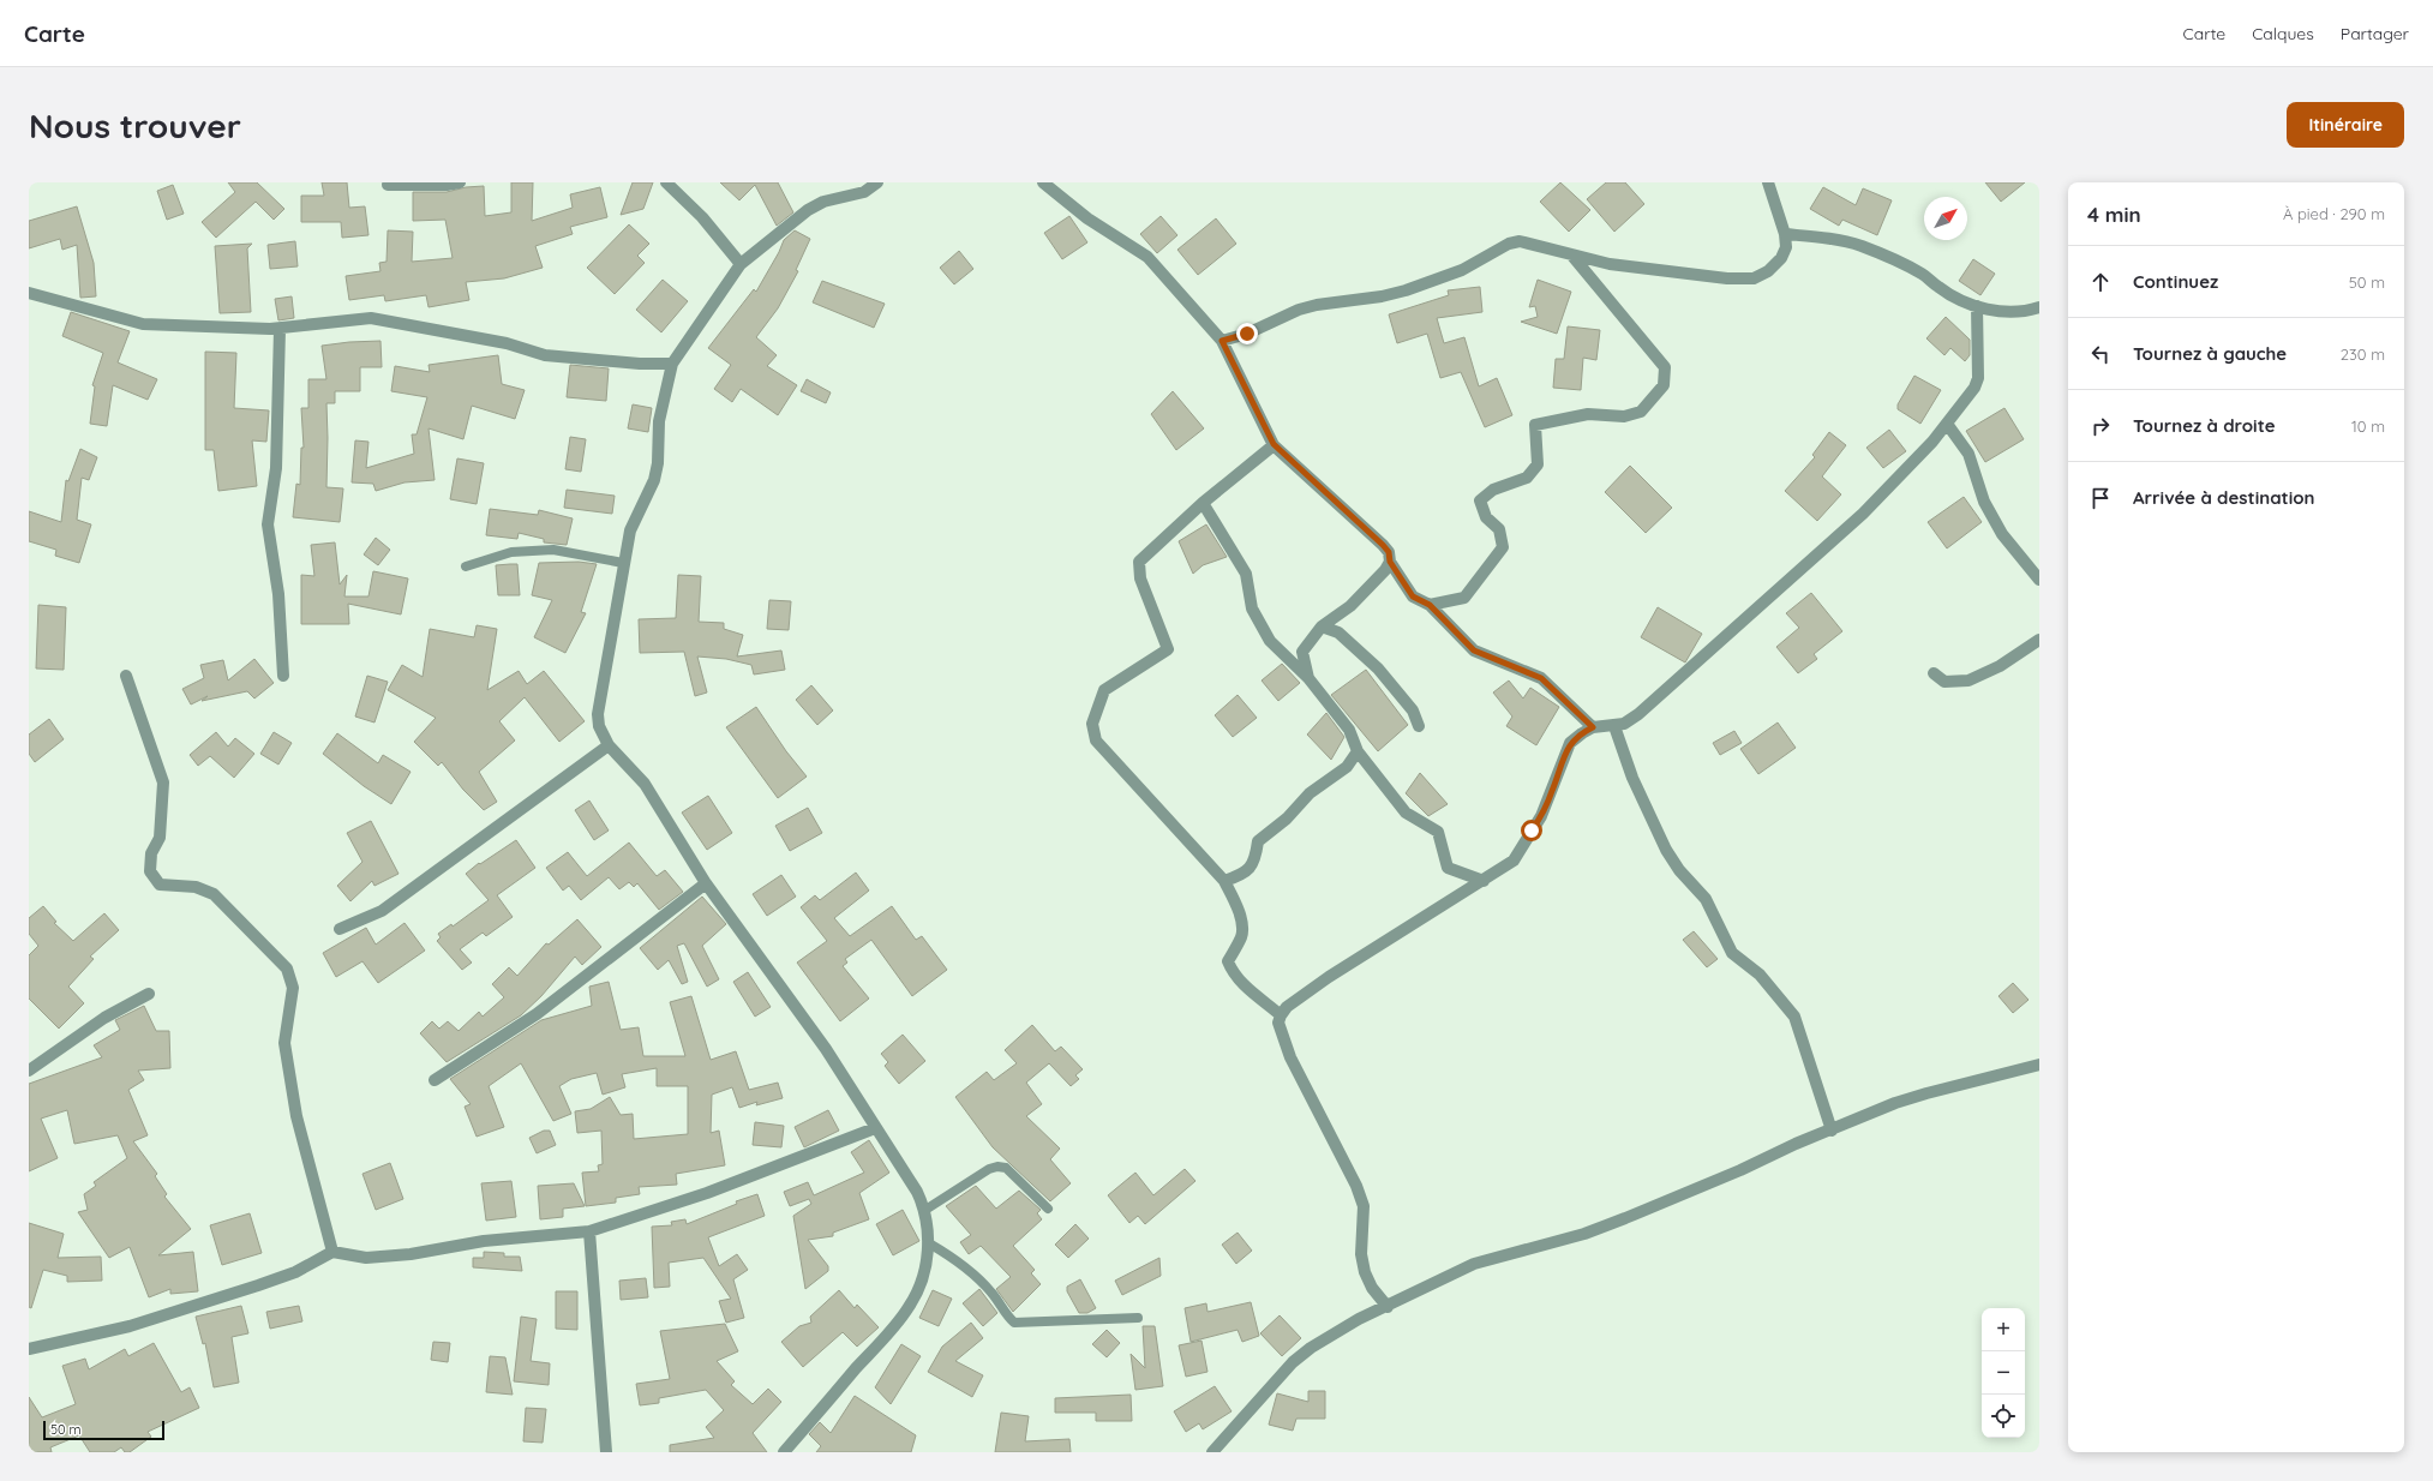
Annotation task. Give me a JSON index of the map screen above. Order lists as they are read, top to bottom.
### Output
{
  "scale_bar": "50 m",
  "north": "top right",
  "page": {
    "header": "Carte",
    "nav": ["Carte", "Calques", "Partager"],
    "buttons": "Itinéraire",
    "title": "Nous trouver",
    "heading": ["4 min", "À pied · 290 m"],
    "list": [
      ["Continuez", "50 m"],
      ["Tournez à gauche", "230 m"],
      ["Tournez à droite", "10 m"],
      "Arrivée à destination"
    ],
    "map_buttons": ["+", "−"],
    "scale": "50 m"
  }
}
